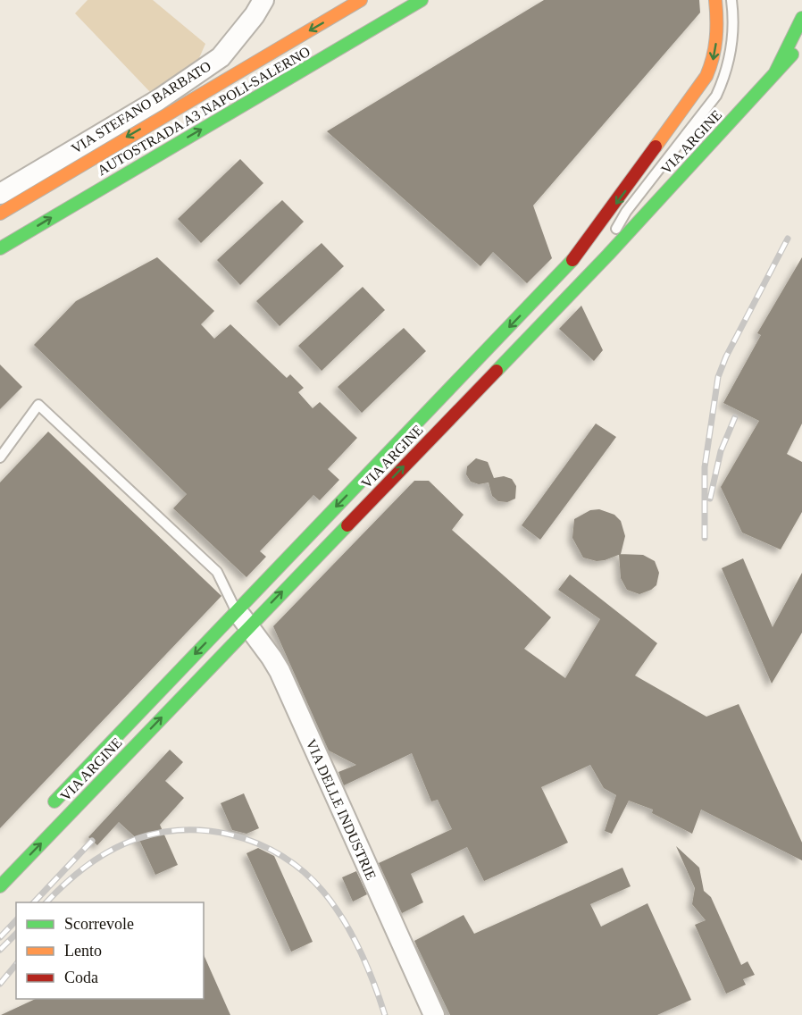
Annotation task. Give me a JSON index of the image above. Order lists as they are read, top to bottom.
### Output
{
  "streets": {
    "main road": ["AUTOSTRADA A3 NAPOLI-SALERNO", "VIA ARGINE"],
    "street": ["VIA STEFANO BARBATO", "VIA DELLE INDUSTRIE"]
  },
  "crossings": [
    ["VIA ARGINE", "VIA DELLE INDUSTRIE"]
  ],
  "legend": ["Scorrevole", "Lento", "Coda"]
}
